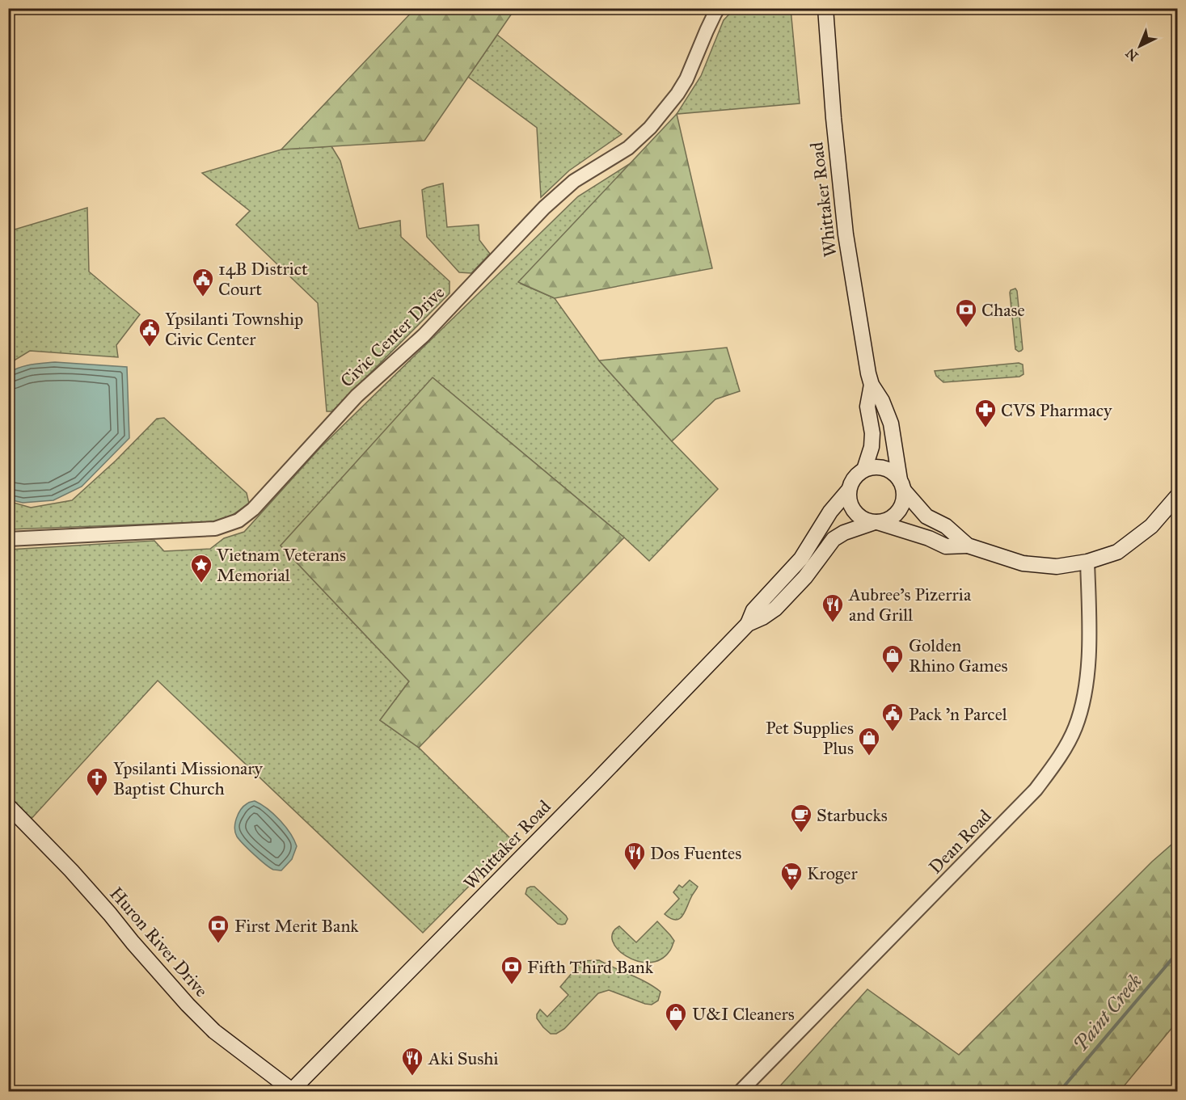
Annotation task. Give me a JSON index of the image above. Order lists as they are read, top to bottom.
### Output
{
  "streets": {
    "main road": ["Whittaker Road", "Huron River Drive"],
    "street": ["Civic Center Drive", "Dean Road"]
  },
  "crossings": [
    ["Whittaker Road", "Huron River Drive"]
  ],
  "water": ["Paint Creek"],
  "places": {
    "public building": ["14B District Court", "Ypsilanti Township Civic Center", "Pack 'n Parcel"],
    "bank": ["Chase", "First Merit Bank", "Fifth Third Bank"],
    "pharmacy": ["CVS Pharmacy"],
    "place": ["Vietnam Veterans Memorial"],
    "restaurant": ["Aubree's Pizerria and Grill", "Dos Fuentes", "Aki Sushi"],
    "shop": ["Golden Rhino Games", "Pet Supplies Plus", "U&I Cleaners"],
    "church": ["Ypsilanti Missionary Baptist Church"],
    "cafe": ["Starbucks"],
    "supermarket": ["Kroger"]
  },
  "north": "bottom left"
}
